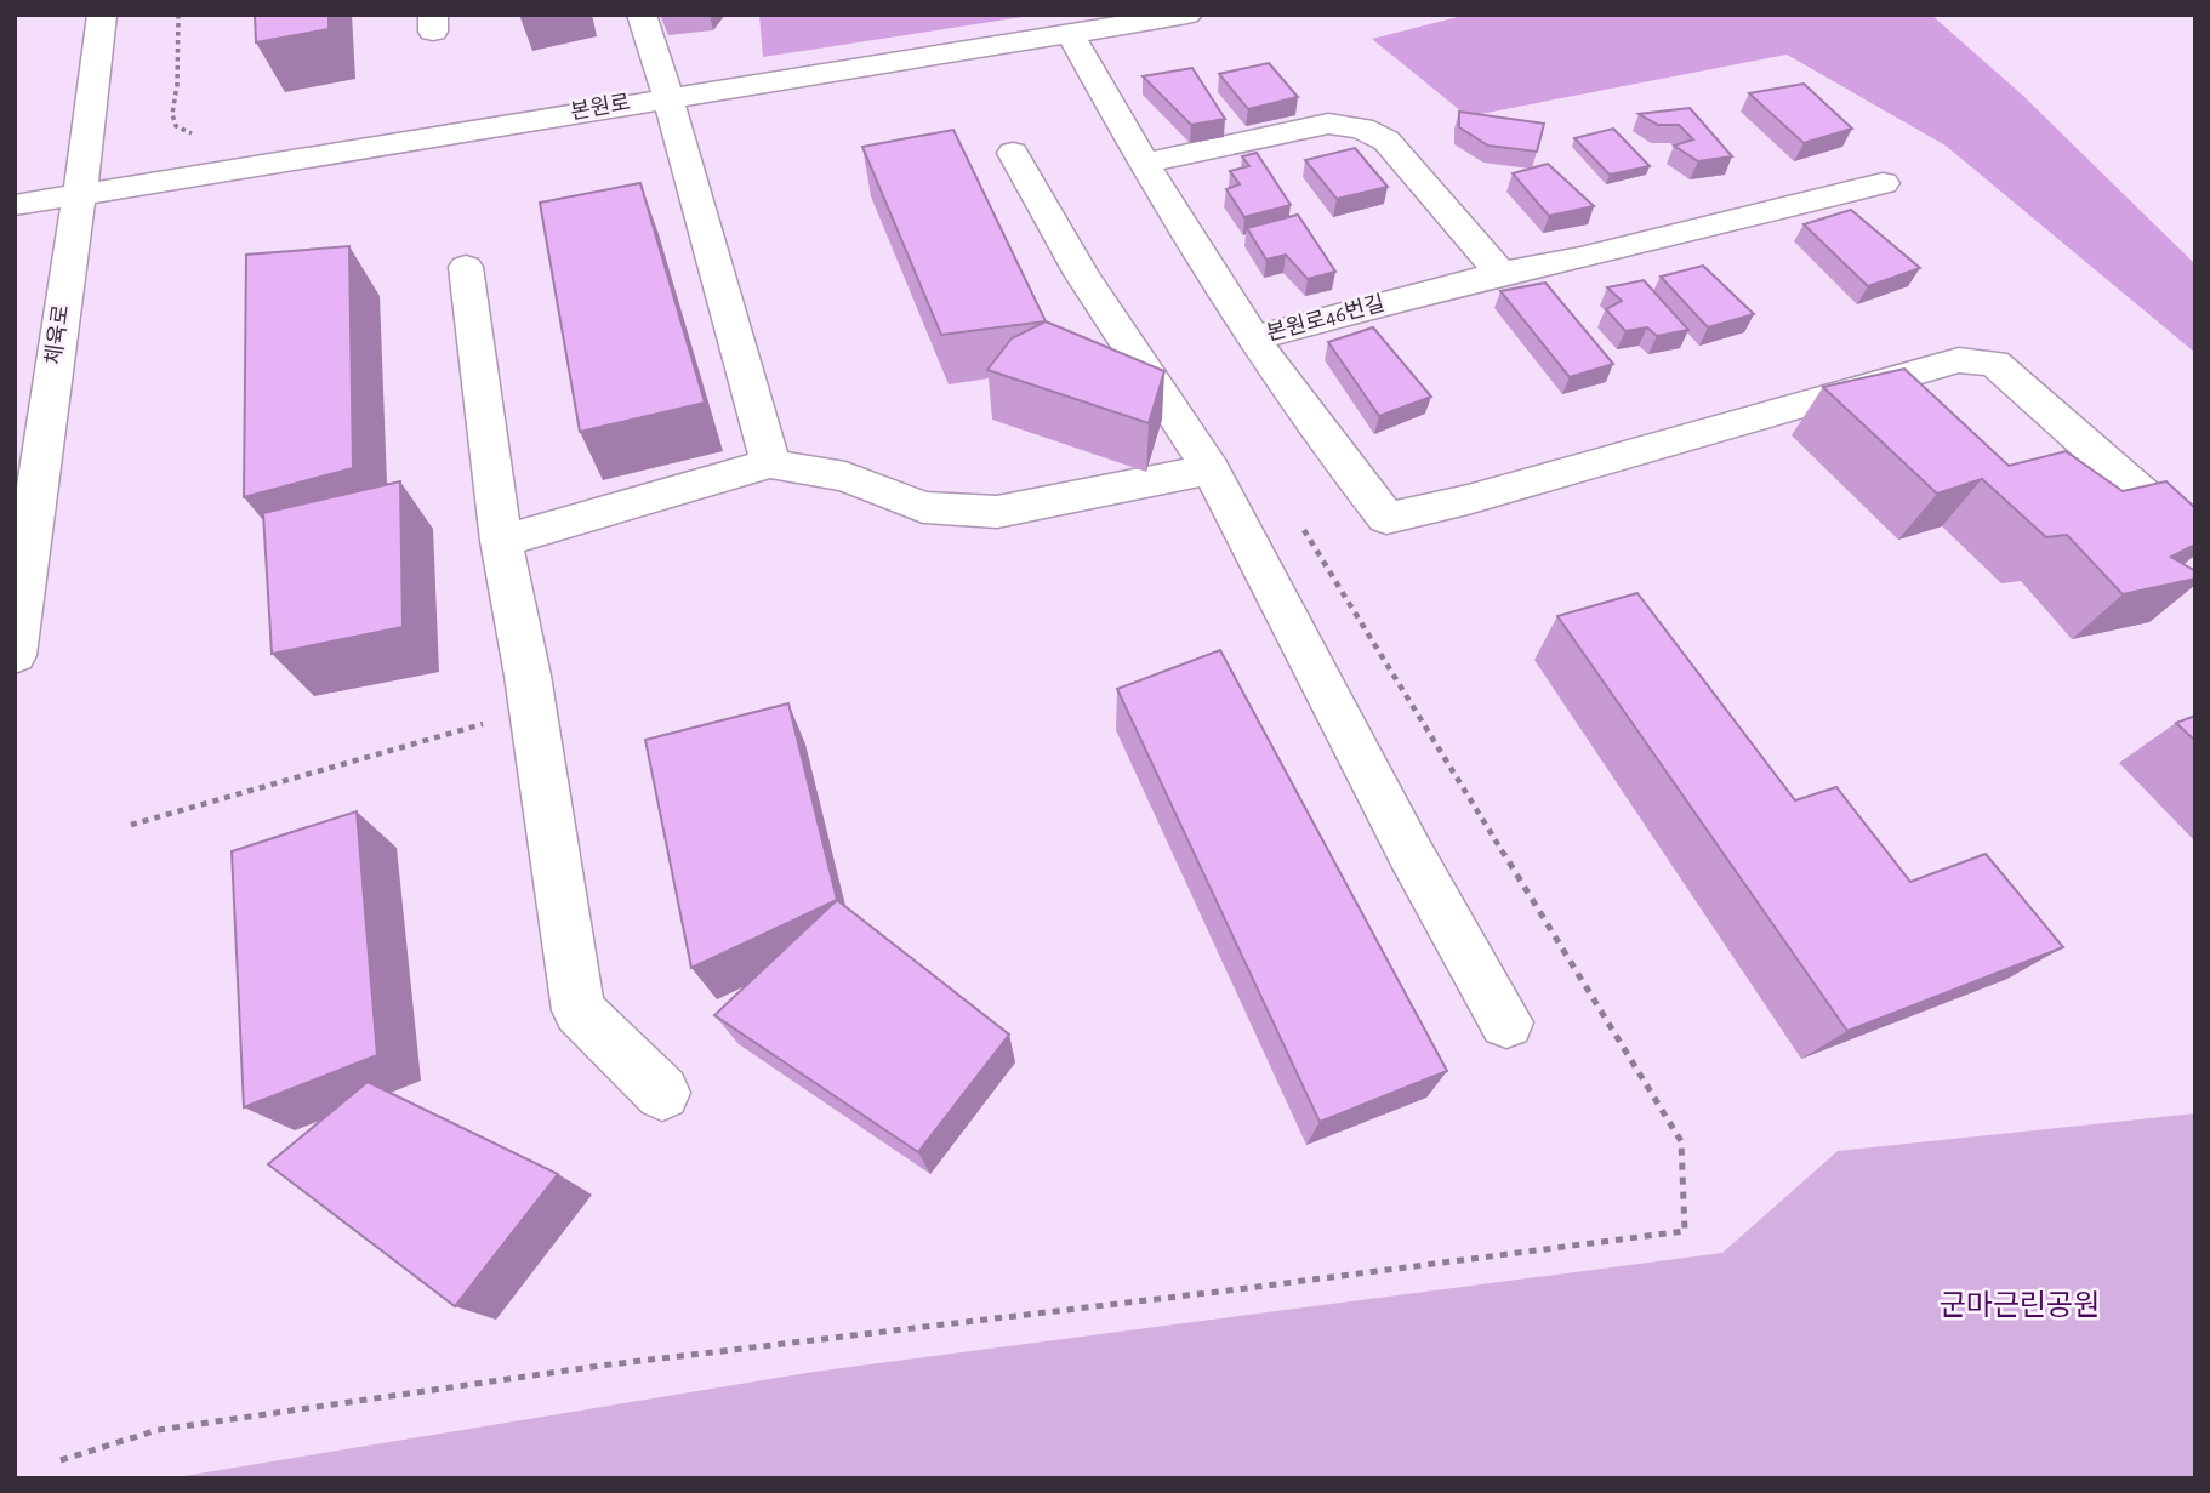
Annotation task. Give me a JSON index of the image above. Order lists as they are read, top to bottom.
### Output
{
  "streets": {
    "street": ["본원로", "본원로46번길", "체육로"]
  },
  "crossings": [
    ["본원로", "본원로46번길"],
    ["본원로", "체육로"]
  ],
  "parks": ["군마근린공원"]
}
